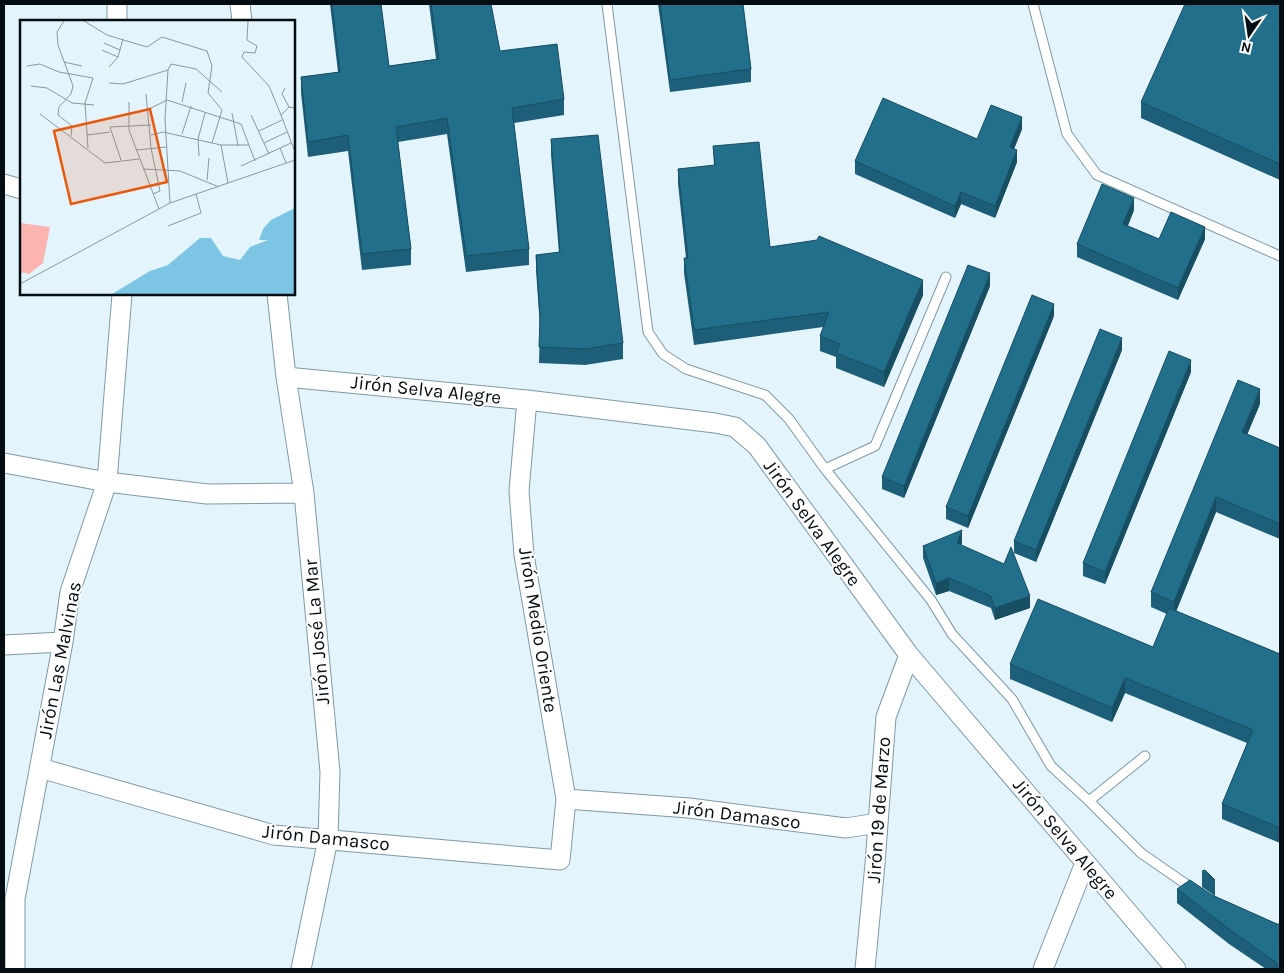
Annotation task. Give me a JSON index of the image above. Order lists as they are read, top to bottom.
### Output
{
  "streets": {
    "street": [
      "Jirón Selva Alegre",
      "Jirón Medio Oriente",
      "Jirón José La Mar",
      "Jirón Las Malvinas",
      "Jirón 19 de Marzo",
      "Jirón Damasco"
    ]
  },
  "crossings": [
    ["Jirón Selva Alegre", "Jirón Medio Oriente"],
    ["Jirón Selva Alegre", "Jirón José La Mar"],
    ["Jirón Selva Alegre", "Jirón 19 de Marzo"],
    ["Jirón Medio Oriente", "Jirón Damasco"],
    ["Jirón José La Mar", "Jirón Damasco"],
    ["Jirón Las Malvinas", "Jirón Damasco"],
    ["Jirón 19 de Marzo", "Jirón Damasco"]
  ],
  "north": "bottom"
}
